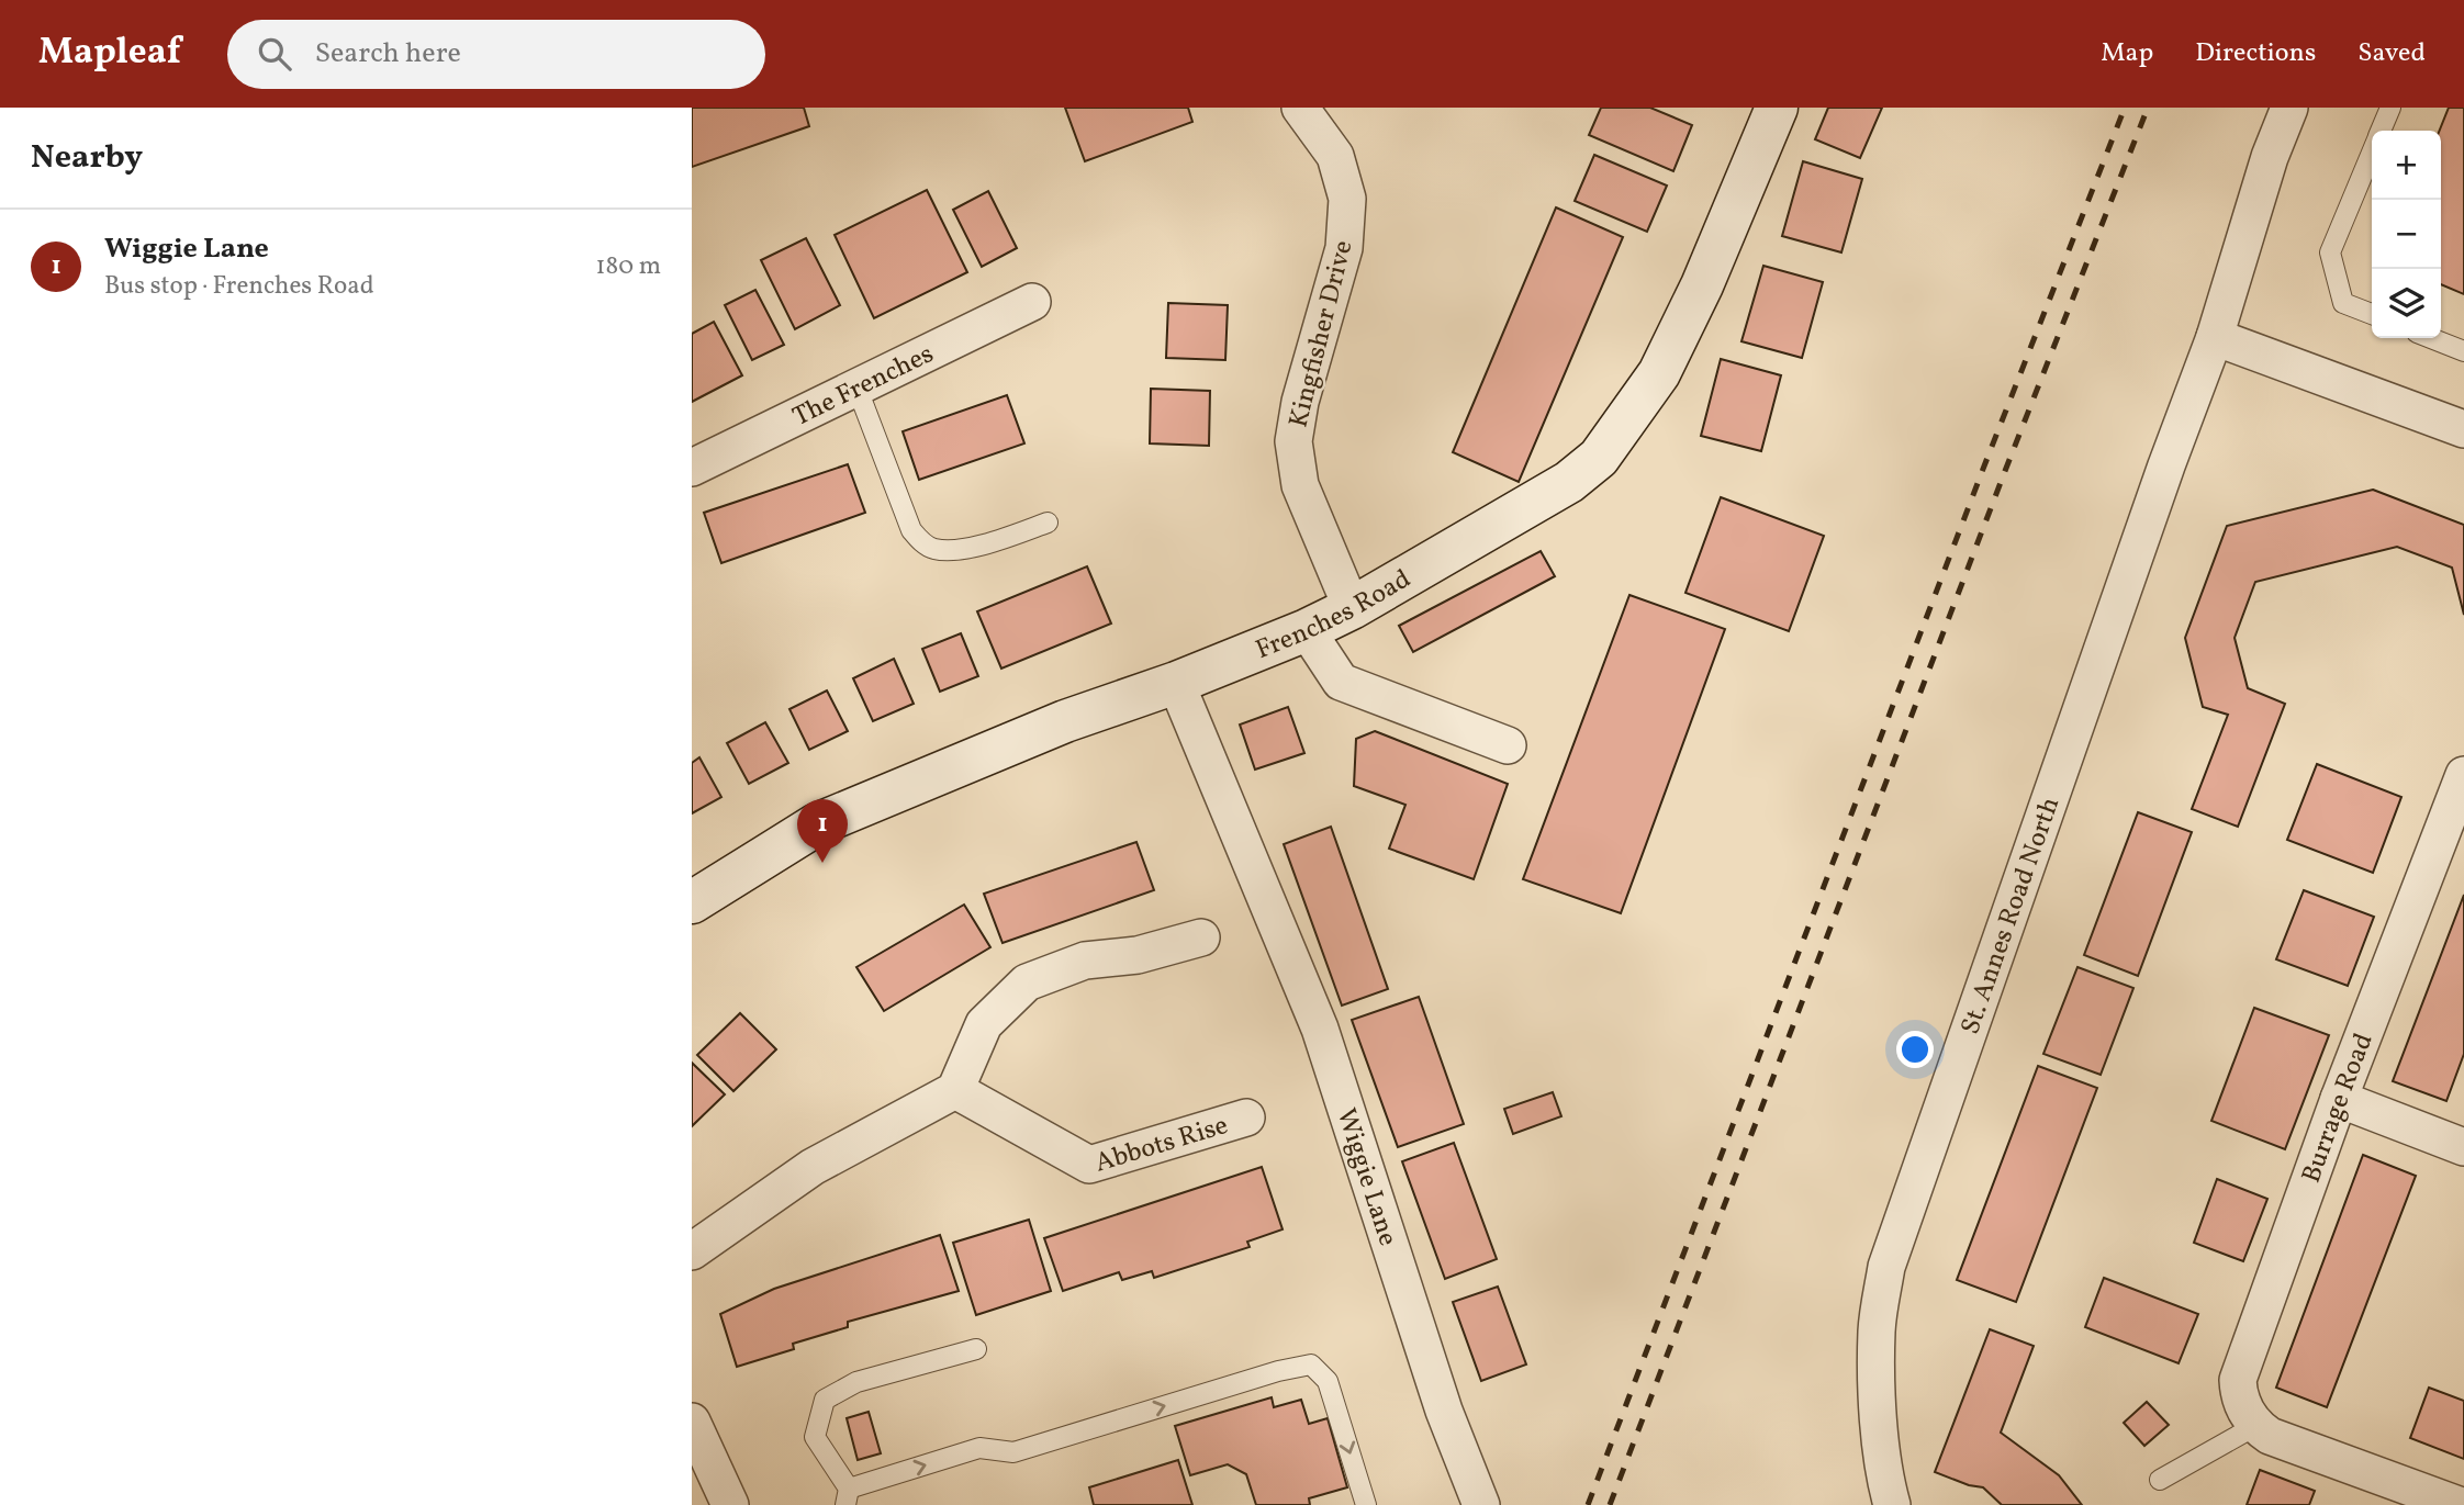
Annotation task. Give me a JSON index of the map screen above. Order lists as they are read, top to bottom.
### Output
{
  "streets": {
    "street": [
      "Kingfisher Drive",
      "The Frenches",
      "Frenches Road",
      "St. Annes Road North",
      "Burrage Road",
      "Abbots Rise",
      "Wiggie Lane"
    ]
  },
  "crossings": [
    ["Kingfisher Drive", "Frenches Road"],
    ["Frenches Road", "Wiggie Lane"]
  ],
  "page": {
    "header": "Mapleaf",
    "search": "Search here",
    "nav": ["Map", "Directions", "Saved"],
    "heading": "Nearby",
    "map_buttons": ["+", "−"],
    "list": [
      {
        "mark": "1",
        "name": "Wiggie Lane",
        "note": "Bus stop · Frenches Road",
        "value": "180 m"
      }
    ],
    "pins": "1"
  }
}
